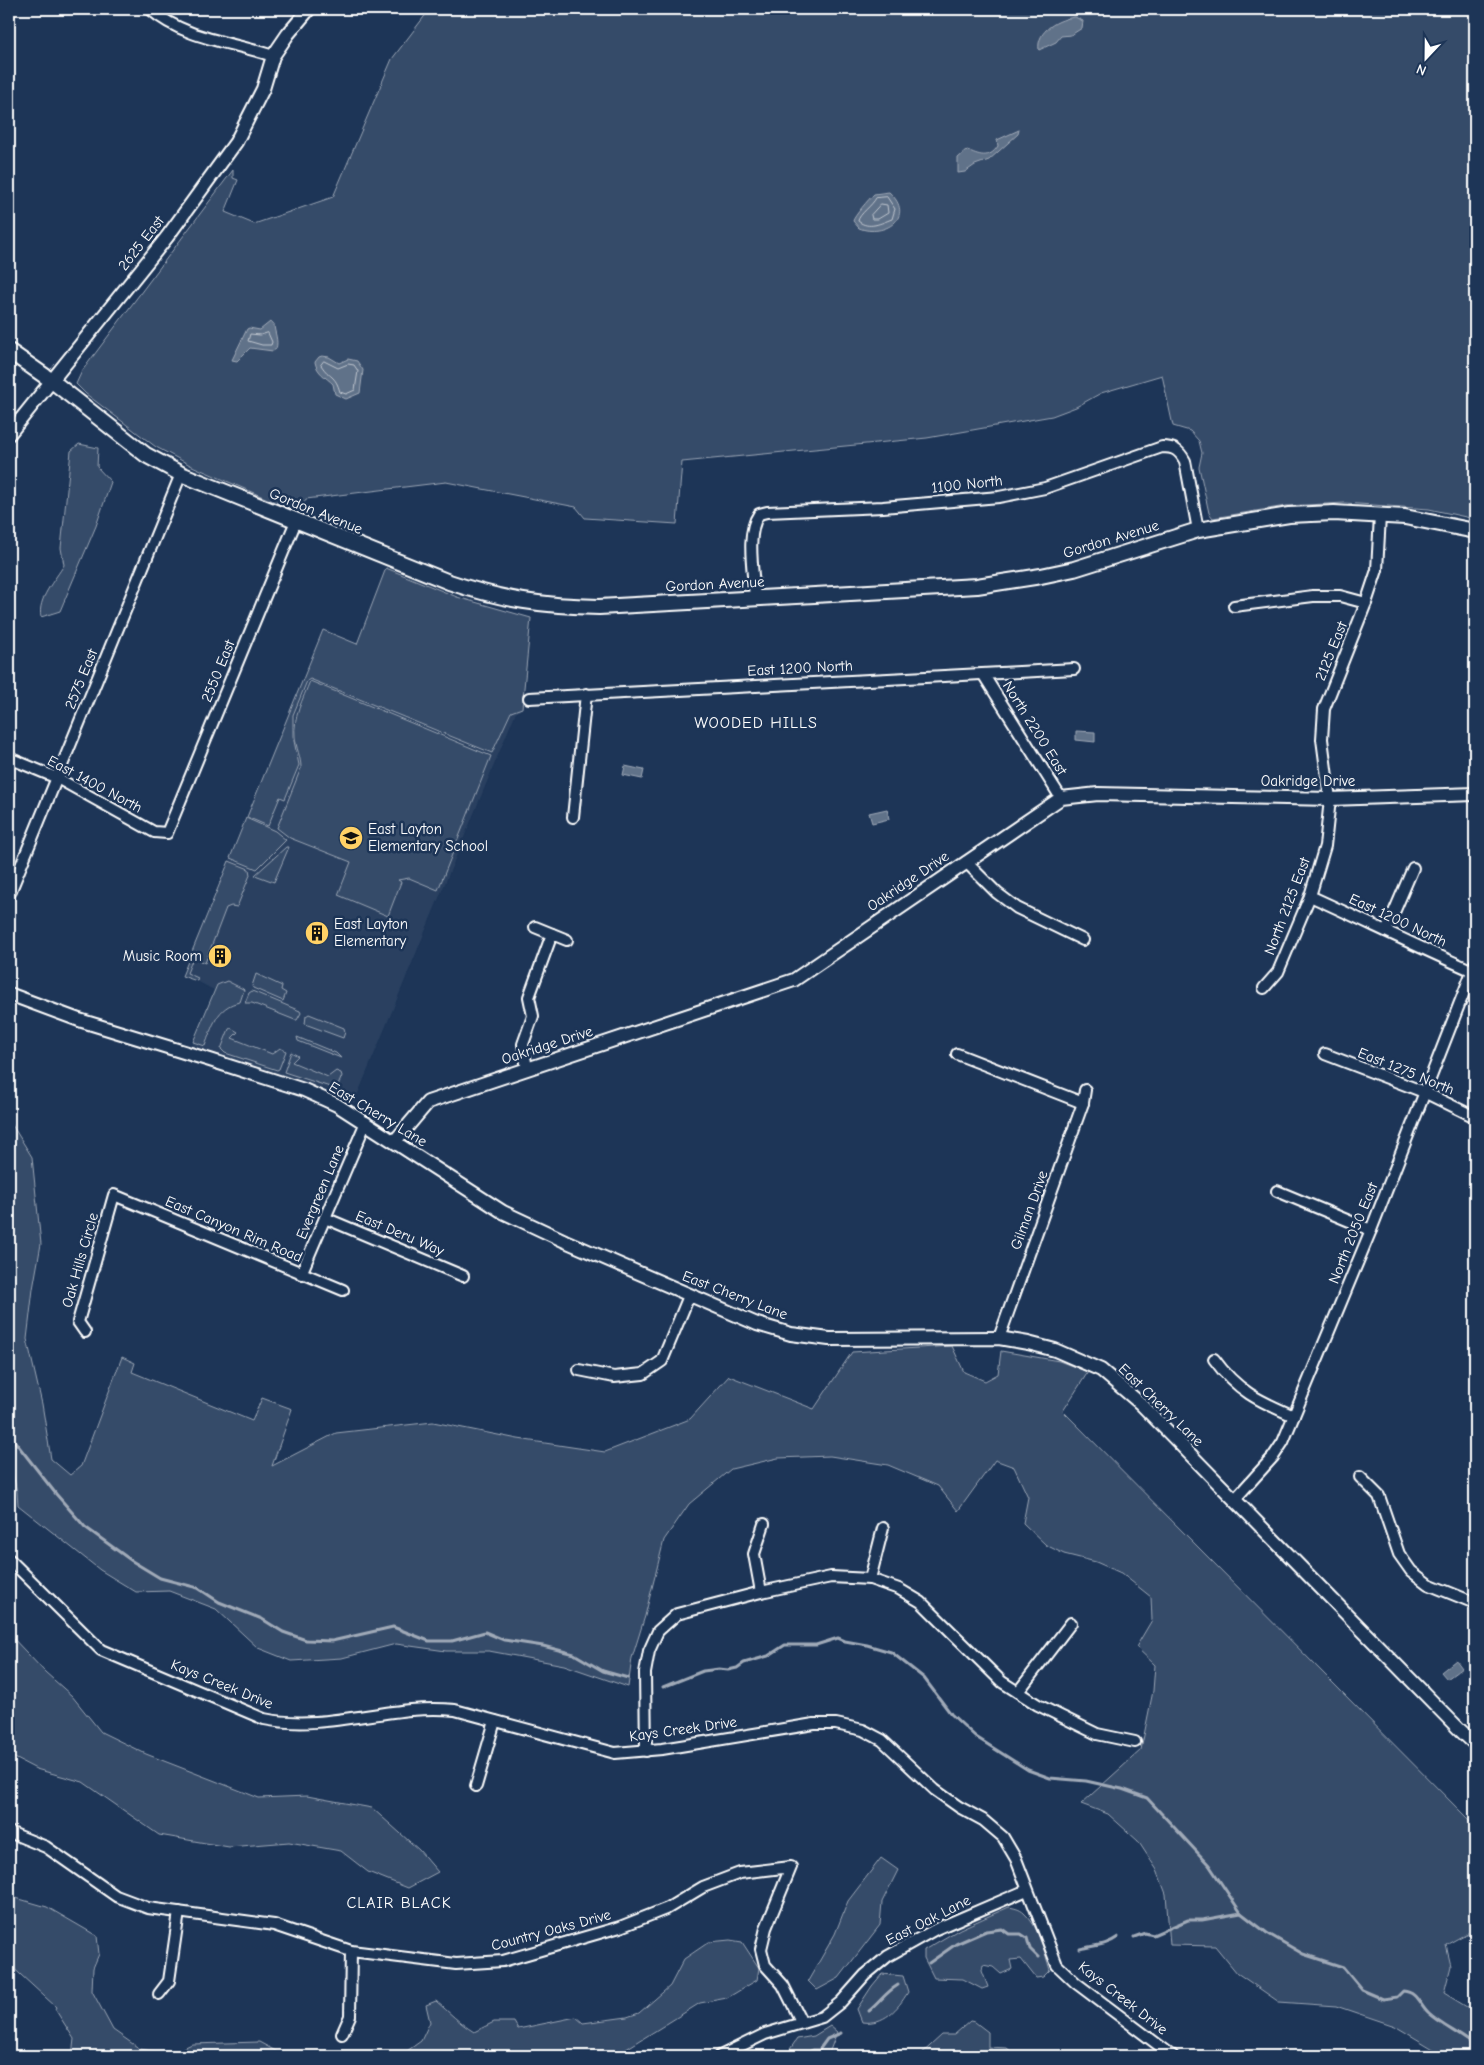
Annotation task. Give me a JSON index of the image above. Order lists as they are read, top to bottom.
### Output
{
  "streets": {
    "main road": ["Gordon Avenue"],
    "street": [
      "2625 East",
      "1100 North",
      "2125 East",
      "East 1200 North",
      "2550 East",
      "2575 East",
      "North 2200 East",
      "Oakridge Drive",
      "East 1400 North",
      "North 2125 East",
      "East 1275 North",
      "East Cherry Lane",
      "Evergreen Lane",
      "Gilman Drive",
      "East Canyon Rim Road",
      "East Deru Way",
      "North 2050 East",
      "Oak Hills Circle",
      "Kays Creek Drive",
      "East Oak Lane",
      "Country Oaks Drive"
    ]
  },
  "crossings": [
    ["2625 East", "Gordon Avenue"],
    ["1100 North", "Gordon Avenue"],
    ["Gordon Avenue", "2125 East"],
    ["Gordon Avenue", "2550 East"],
    ["Gordon Avenue", "2575 East"],
    ["2125 East", "Oakridge Drive"],
    ["2125 East", "North 2125 East"],
    ["East 1200 North", "North 2200 East"],
    ["East 1200 North", "North 2125 East"],
    ["East 1200 North", "North 2050 East"],
    ["2550 East", "East 1400 North"],
    ["2575 East", "East 1400 North"],
    ["North 2200 East", "Oakridge Drive"],
    ["Oakridge Drive", "North 2125 East"],
    ["Oakridge Drive", "East Cherry Lane"],
    ["East 1275 North", "North 2050 East"],
    ["East Cherry Lane", "Evergreen Lane"],
    ["East Cherry Lane", "Gilman Drive"],
    ["East Cherry Lane", "North 2050 East"],
    ["Evergreen Lane", "East Canyon Rim Road"],
    ["Evergreen Lane", "East Deru Way"],
    ["East Canyon Rim Road", "Oak Hills Circle"],
    ["Kays Creek Drive", "East Oak Lane"],
    ["East Oak Lane", "Country Oaks Drive"]
  ],
  "districts": ["WOODED HILLS", "CLAIR BLACK"],
  "places": {
    "school or university": ["East Layton Elementary School"],
    "building": ["East Layton Elementary", "Music Room"]
  },
  "north": "bottom"
}
